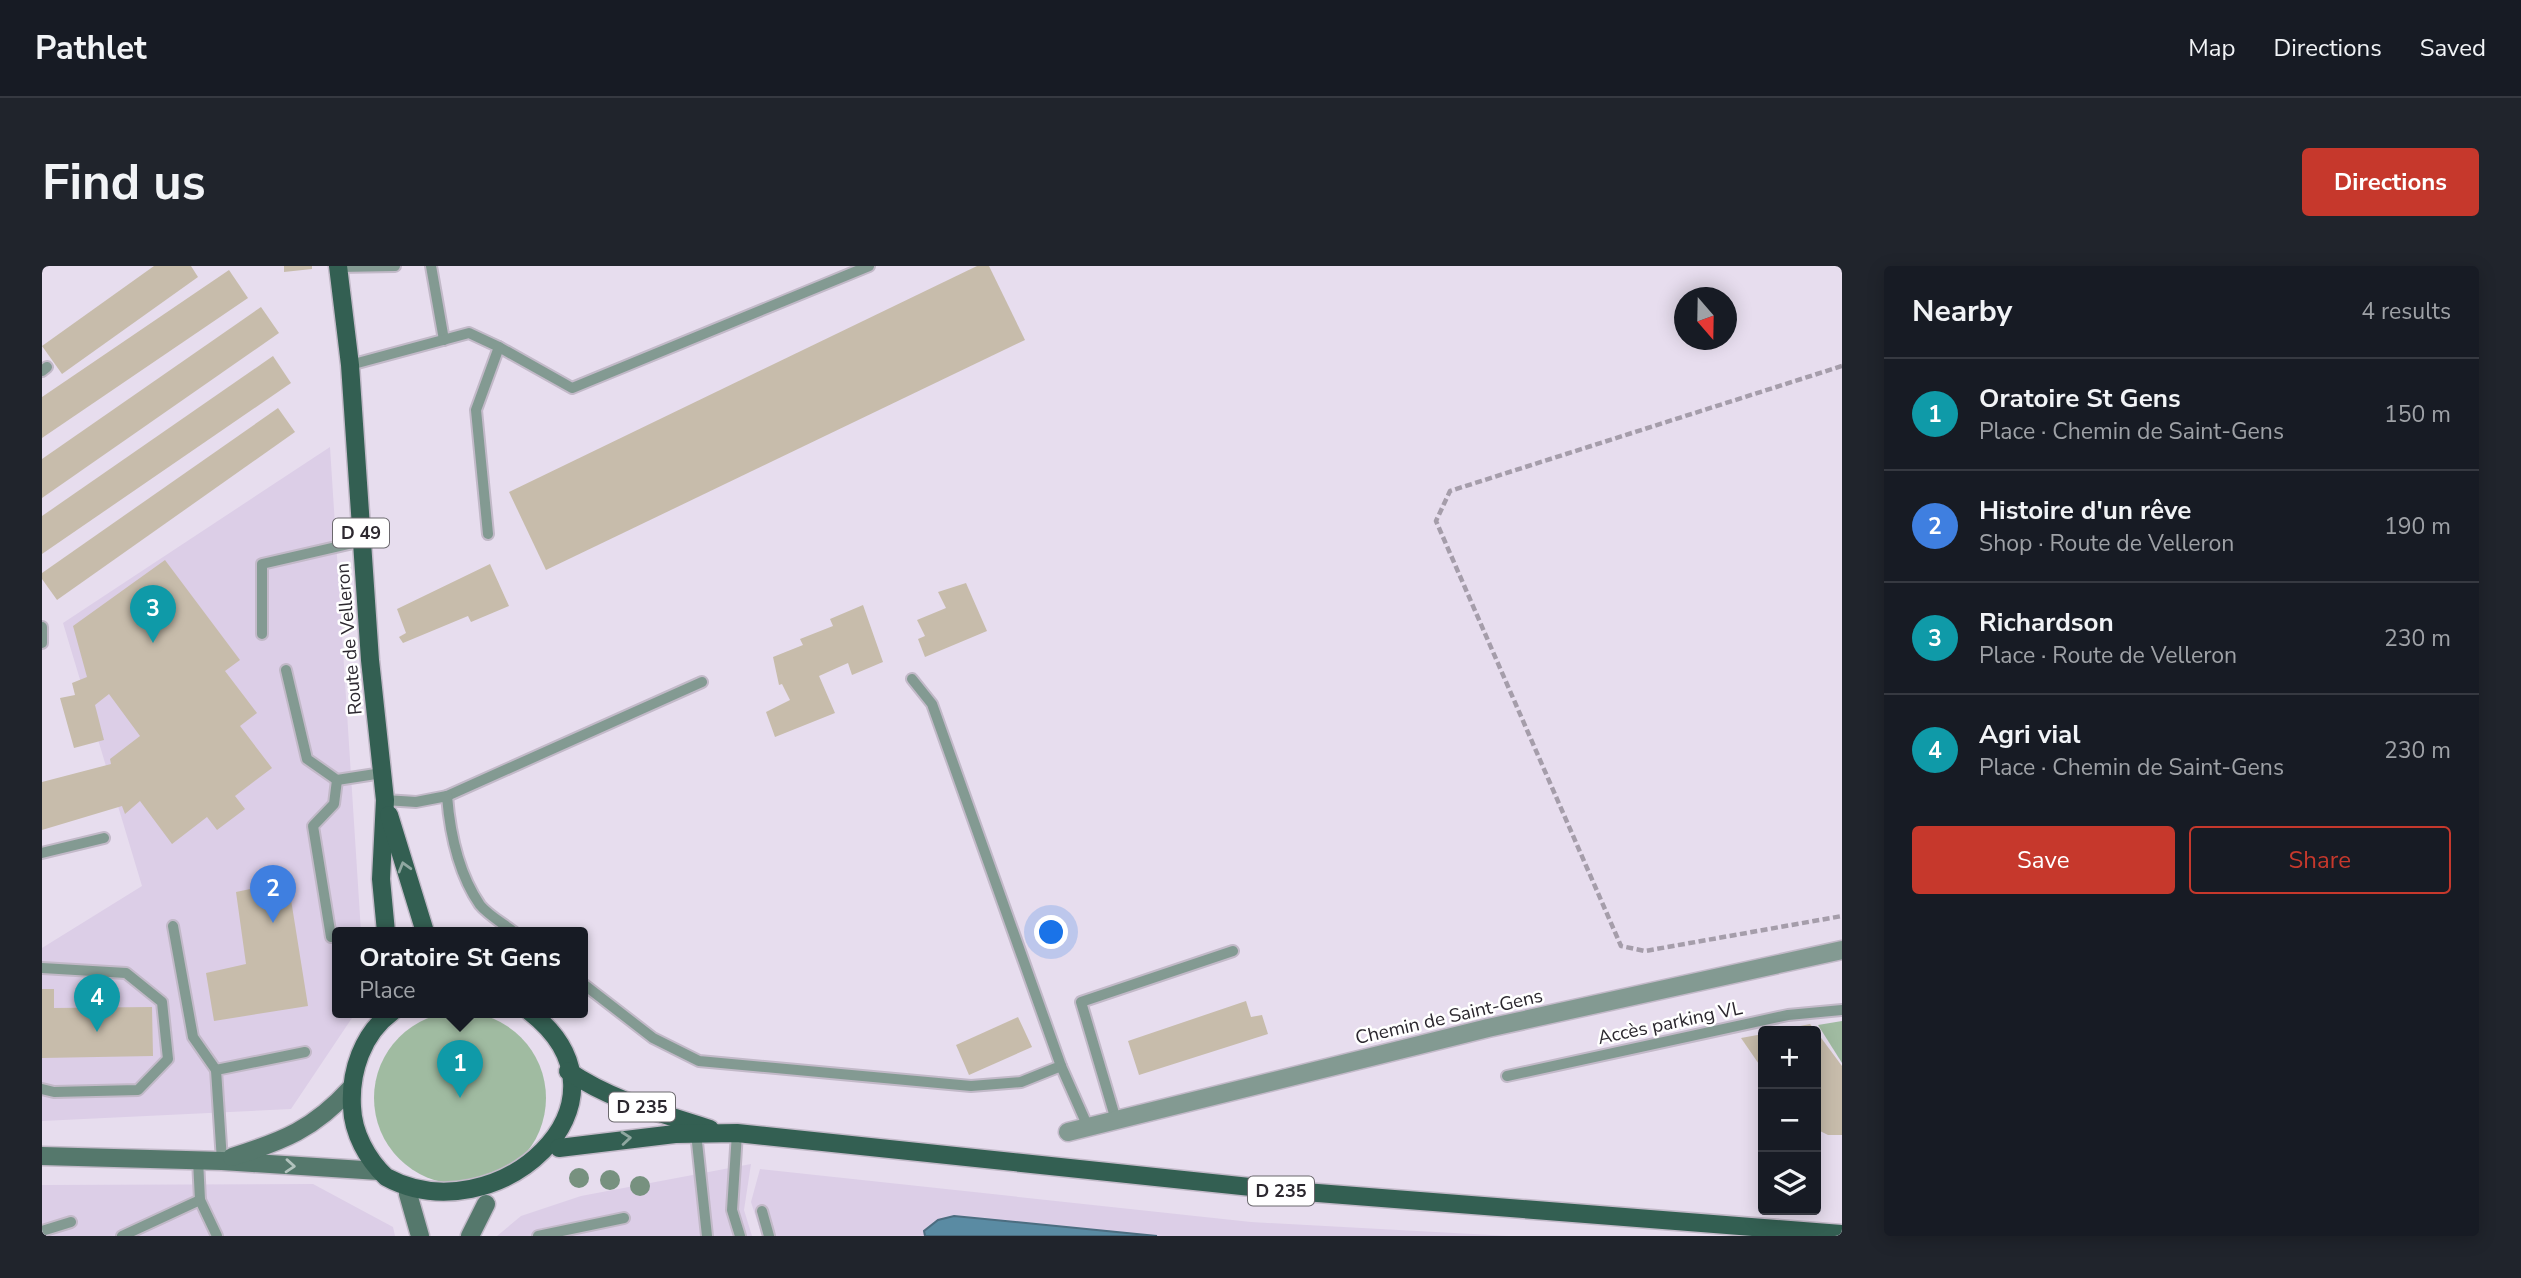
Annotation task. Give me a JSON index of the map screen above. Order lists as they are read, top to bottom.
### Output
{
  "streets": {
    "main road": ["D 49", "Route de Velleron", "D 235"],
    "street": ["Chemin de Saint-Gens"],
    "lane": ["Accès parking VL"]
  },
  "north": "bottom",
  "page": {
    "header": "Pathlet",
    "nav": ["Map", "Directions", "Saved"],
    "buttons": [
      "Directions",
      ["Save", "Share"]
    ],
    "title": "Find us",
    "heading": ["Nearby", "4 results"],
    "list": [
      {
        "mark": "1",
        "name": "Oratoire St Gens",
        "note": "Place · Chemin de Saint-Gens",
        "value": "150 m"
      },
      {
        "mark": "2",
        "name": "Histoire d'un rêve",
        "note": "Shop · Route de Velleron",
        "value": "190 m"
      },
      {
        "mark": "3",
        "name": "Richardson",
        "note": "Place · Route de Velleron",
        "value": "230 m"
      },
      {
        "mark": "4",
        "name": "Agri vial",
        "note": "Place · Chemin de Saint-Gens",
        "value": "230 m"
      }
    ],
    "pins": [
      "3",
      "2",
      "4",
      "1"
    ],
    "popup": ["Oratoire St Gens", "Place"],
    "map_buttons": ["+", "−"]
  }
}
